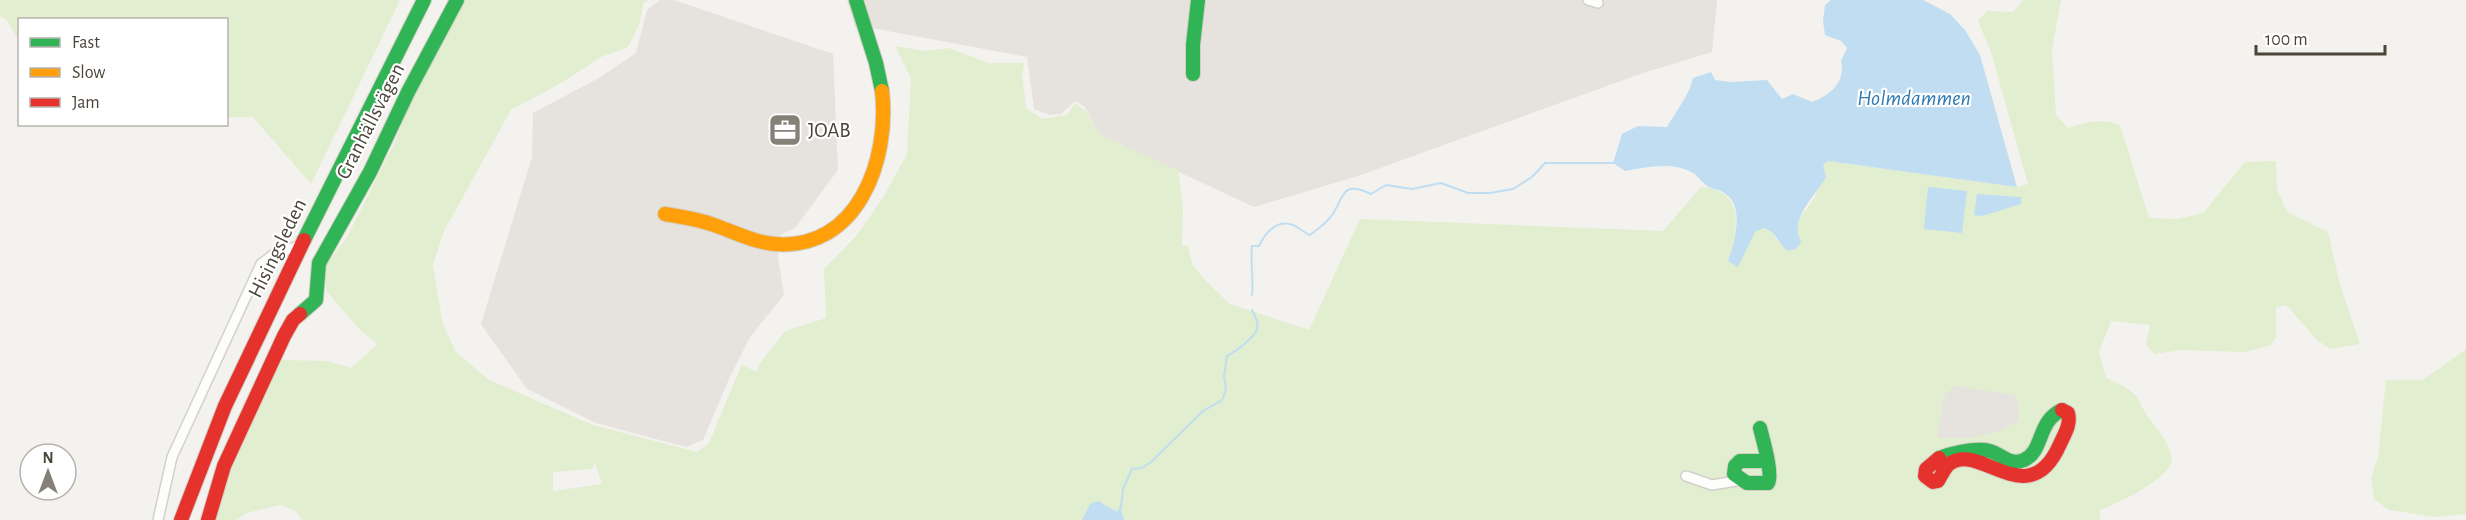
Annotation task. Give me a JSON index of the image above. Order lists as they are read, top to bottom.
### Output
{
  "streets": {
    "main road": ["Granhällsvägen", "Hisingsleden"]
  },
  "water": ["Holmdammen"],
  "places": {
    "office": ["JOAB"]
  },
  "legend": ["Fast", "Slow", "Jam"],
  "scale_bar": "100 m",
  "north": "top"
}
